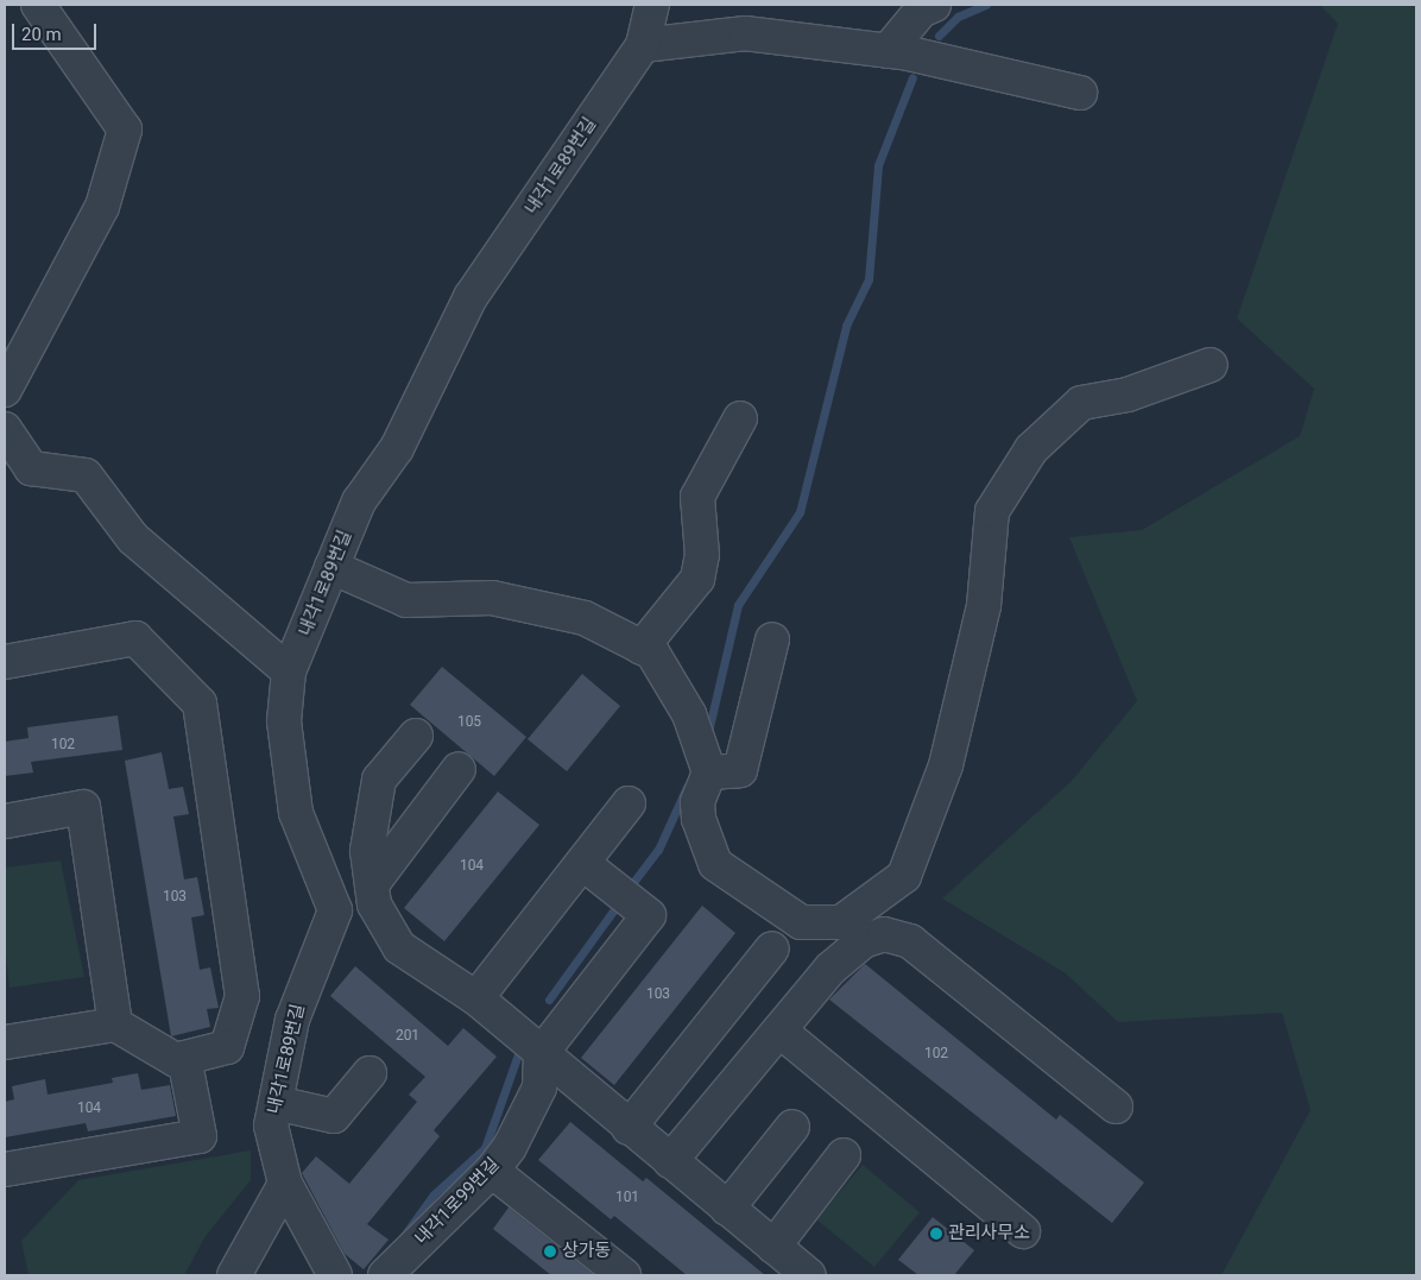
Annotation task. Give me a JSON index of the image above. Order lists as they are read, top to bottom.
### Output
{
  "streets": {
    "street": ["내각1로89번길", "내각1로99번길"]
  },
  "places": ["관리사무소", "상가동"],
  "house_numbers": [
    "105",
    "102",
    "104",
    "103",
    "103",
    "201",
    "102",
    "104",
    "101"
  ],
  "scale_bar": "20 m"
}
